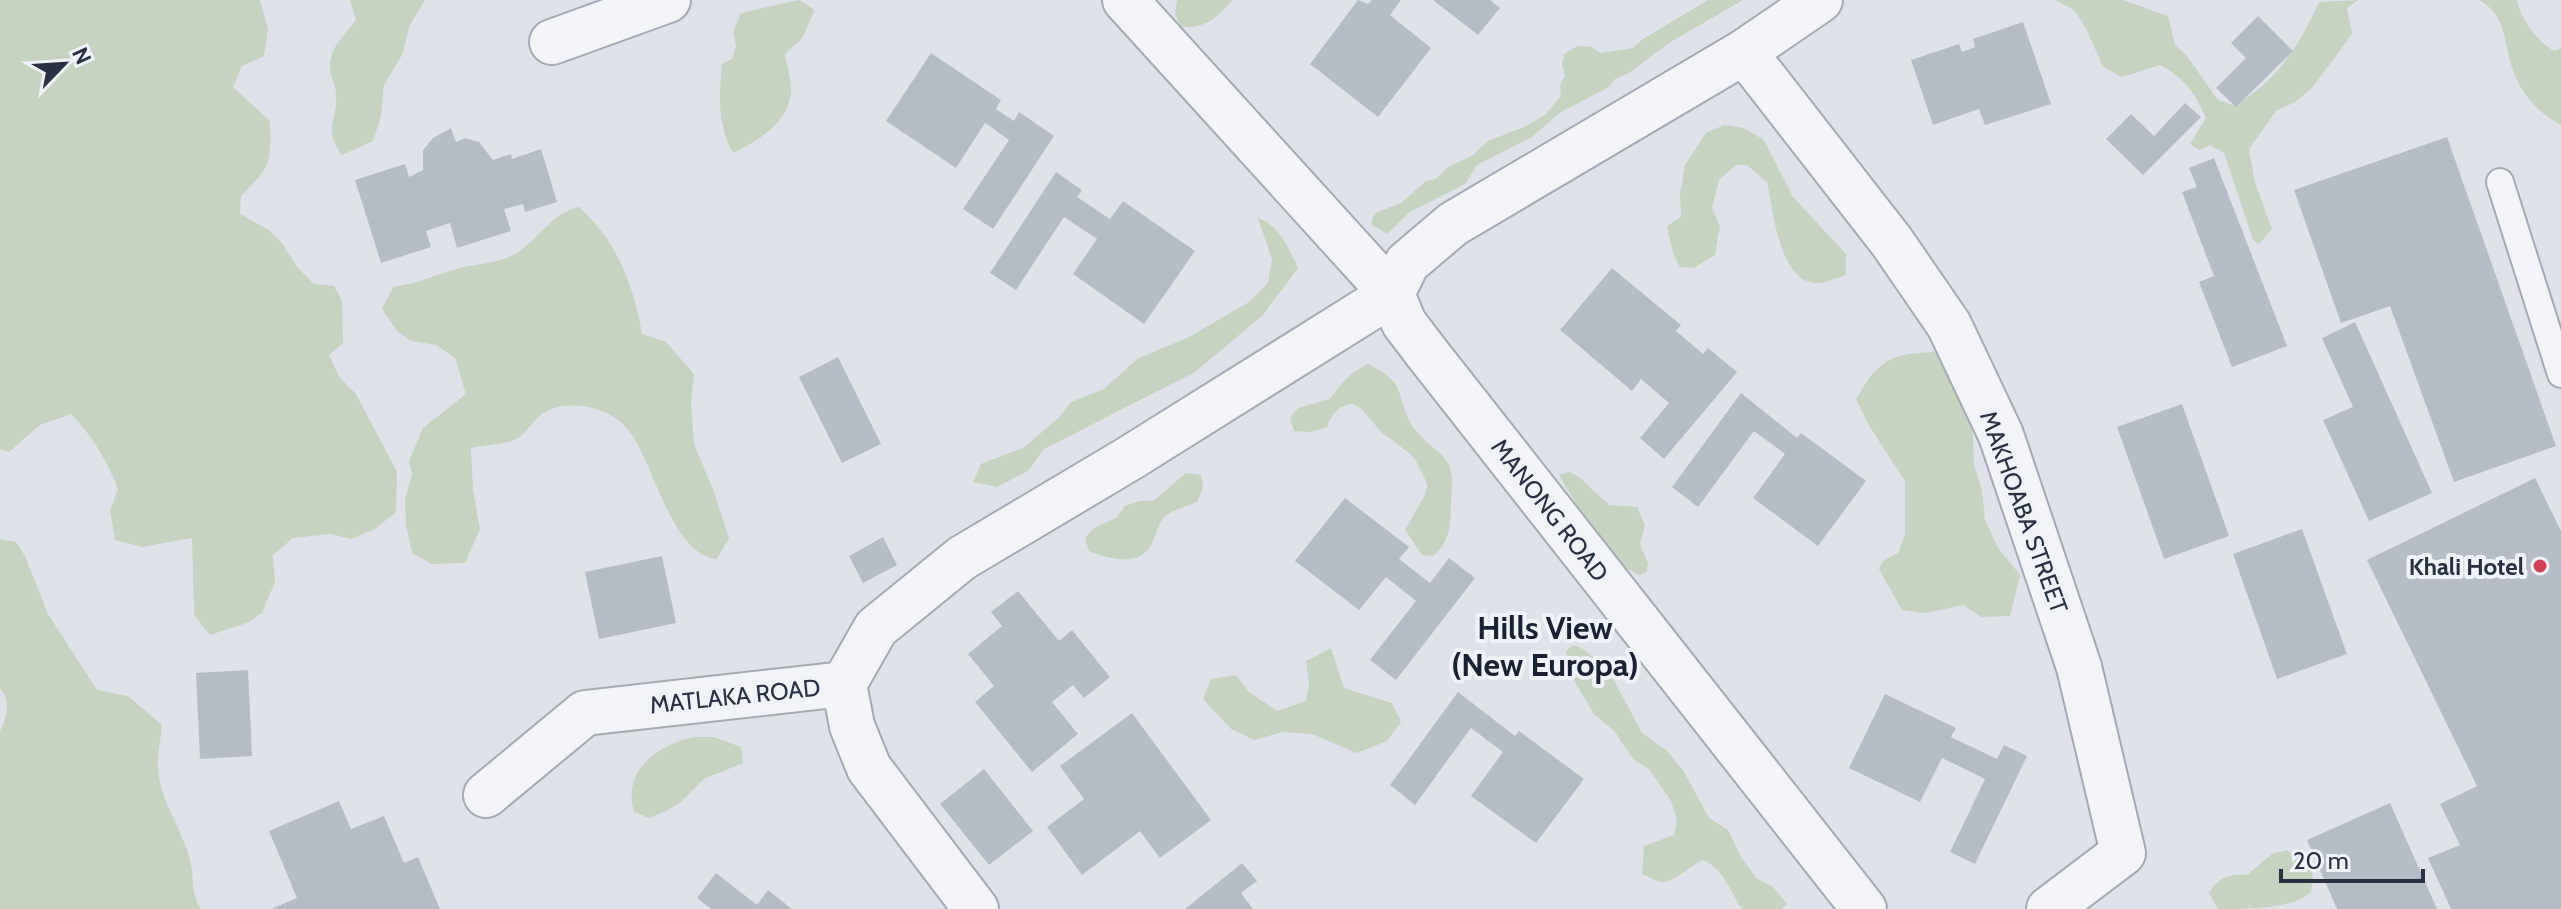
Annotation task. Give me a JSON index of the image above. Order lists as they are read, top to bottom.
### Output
{
  "streets": {
    "street": ["MANONG ROAD", "MAKHOABA STREET", "MATLAKA ROAD"]
  },
  "districts": ["Hills View (New Europa)"],
  "places": ["Khali Hotel"],
  "scale_bar": "20 m",
  "north": "top right"
}
